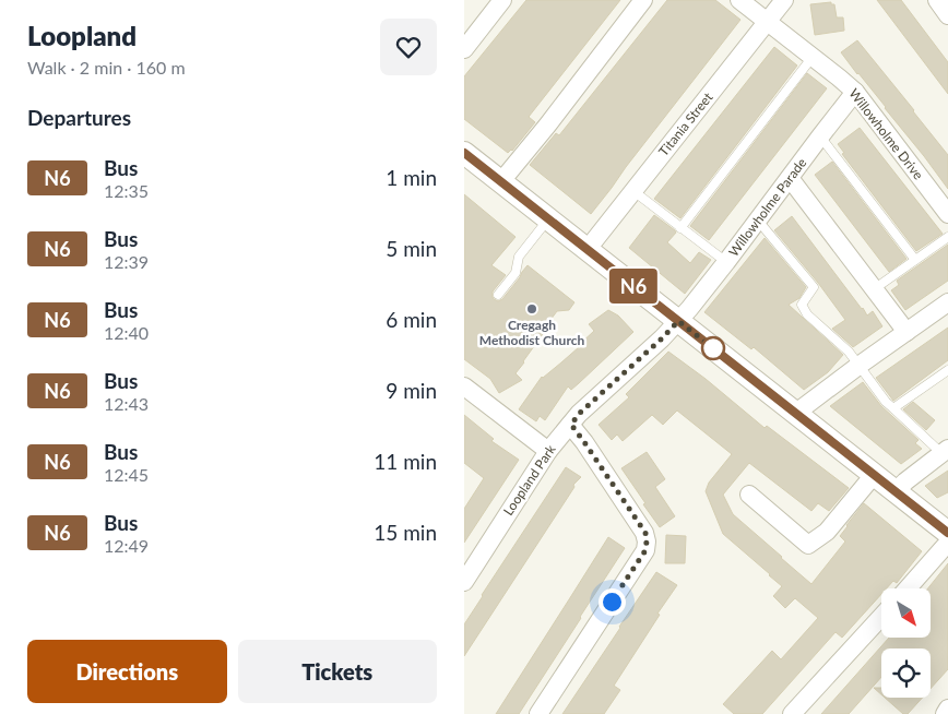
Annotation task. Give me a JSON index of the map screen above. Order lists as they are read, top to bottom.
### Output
{
  "streets": {
    "street": [
      "Titania Street",
      "Willowholme Drive",
      "Willowholme Parade",
      "Loopland Park"
    ]
  },
  "crossings": [
    ["Titania Street", "Willowholme Drive"],
    ["Willowholme Drive", "Willowholme Parade"],
    ["Willowholme Parade", "Loopland Park"]
  ],
  "places": ["Cregagh Methodist Church"],
  "lines": ["bus line N6"],
  "north": "bottom right",
  "page": {
    "heading": [
      ["Loopland", "Walk · 2 min · 160 m"],
      "Departures"
    ],
    "on_map": "N6",
    "list": [
      {
        "mark": "N6",
        "name": "Bus",
        "note": "12:35",
        "value": "1 min"
      },
      {
        "mark": "N6",
        "name": "Bus",
        "note": "12:39",
        "value": "5 min"
      },
      {
        "mark": "N6",
        "name": "Bus",
        "note": "12:40",
        "value": "6 min"
      },
      {
        "mark": "N6",
        "name": "Bus",
        "note": "12:43",
        "value": "9 min"
      },
      {
        "mark": "N6",
        "name": "Bus",
        "note": "12:45",
        "value": "11 min"
      },
      {
        "mark": "N6",
        "name": "Bus",
        "note": "12:49",
        "value": "15 min"
      }
    ],
    "buttons": ["Directions", "Tickets"]
  }
}
